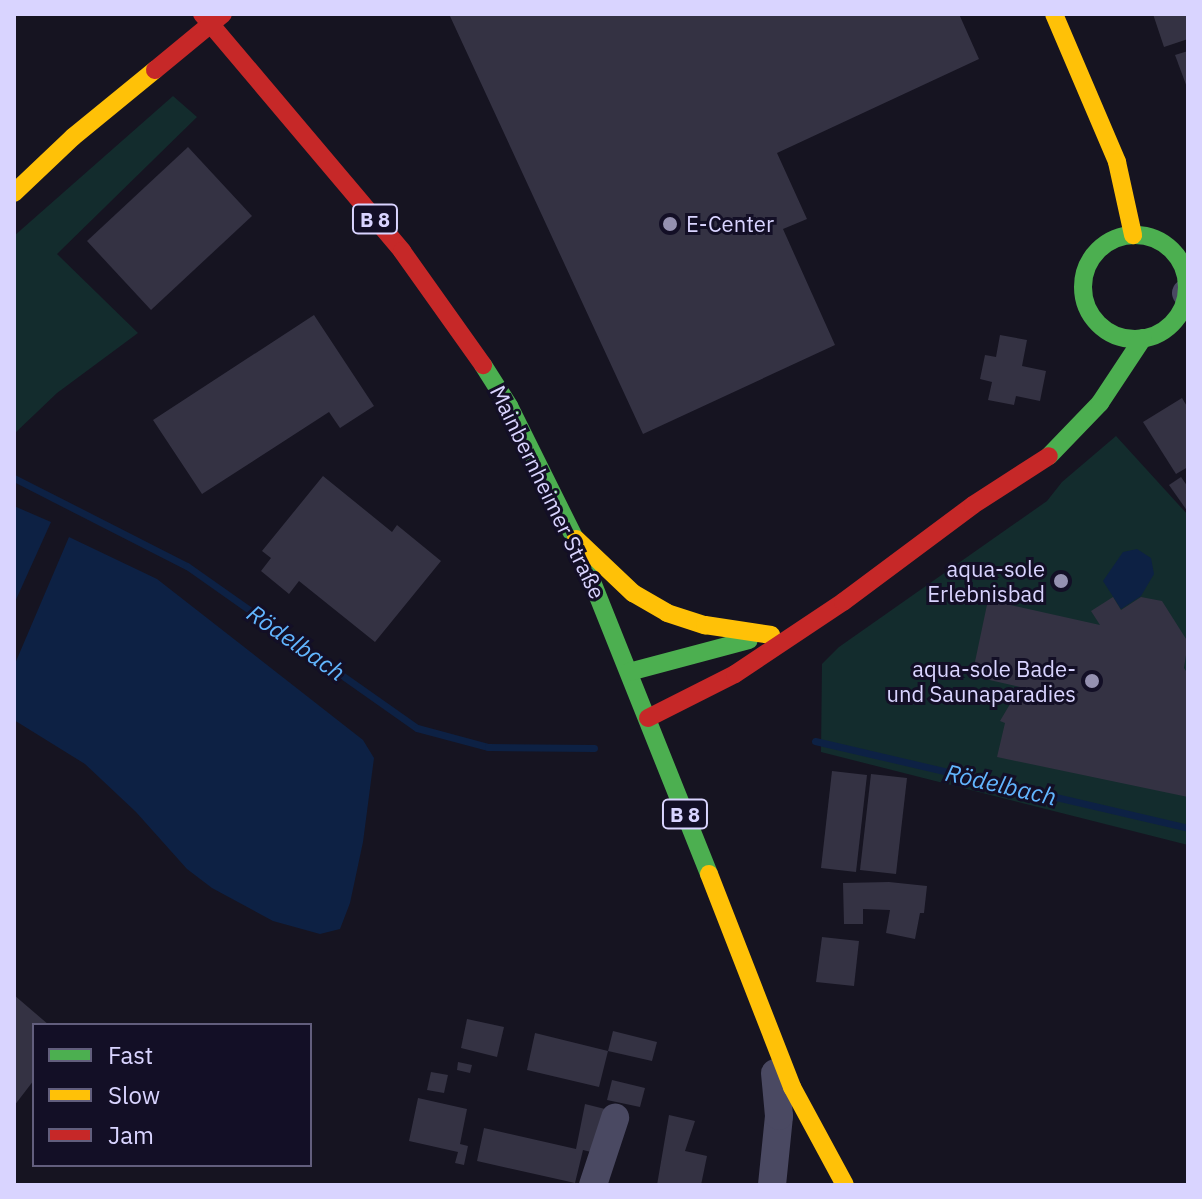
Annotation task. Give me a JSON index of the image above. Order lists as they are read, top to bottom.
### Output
{
  "streets": {
    "main road": ["B 8", "Mainbernheimer Straße"]
  },
  "water": ["Rödelbach"],
  "places": ["E-Center", "aqua-sole Erlebnisbad", "aqua-sole Bade- und Saunaparadies"],
  "legend": ["Fast", "Slow", "Jam"]
}
